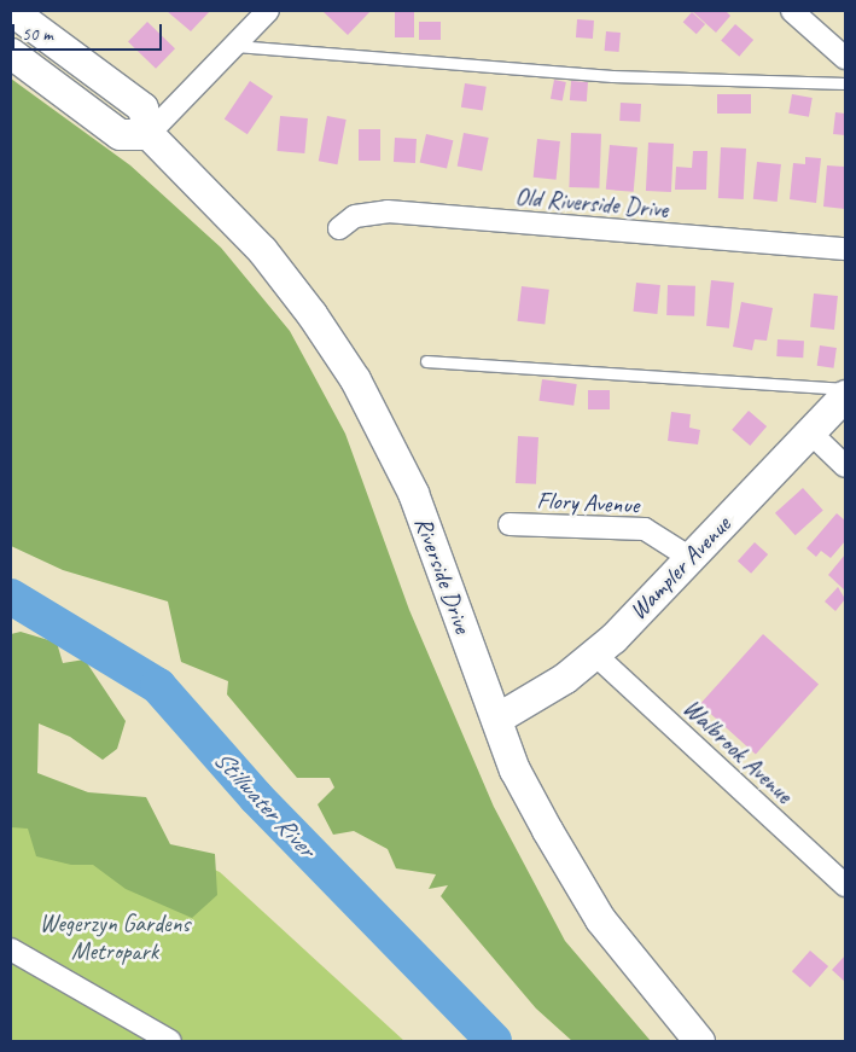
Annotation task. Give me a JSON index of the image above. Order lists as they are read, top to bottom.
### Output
{
  "streets": {
    "main road": ["Wampler Avenue", "Riverside Drive"],
    "street": ["Old Riverside Drive", "Flory Avenue", "Walbrook Avenue"]
  },
  "crossings": [
    ["Flory Avenue", "Wampler Avenue"],
    ["Wampler Avenue", "Riverside Drive"],
    ["Wampler Avenue", "Walbrook Avenue"]
  ],
  "water": ["Stillwater River"],
  "parks": ["Wegerzyn Gardens Metropark"],
  "scale_bar": "50 m"
}
